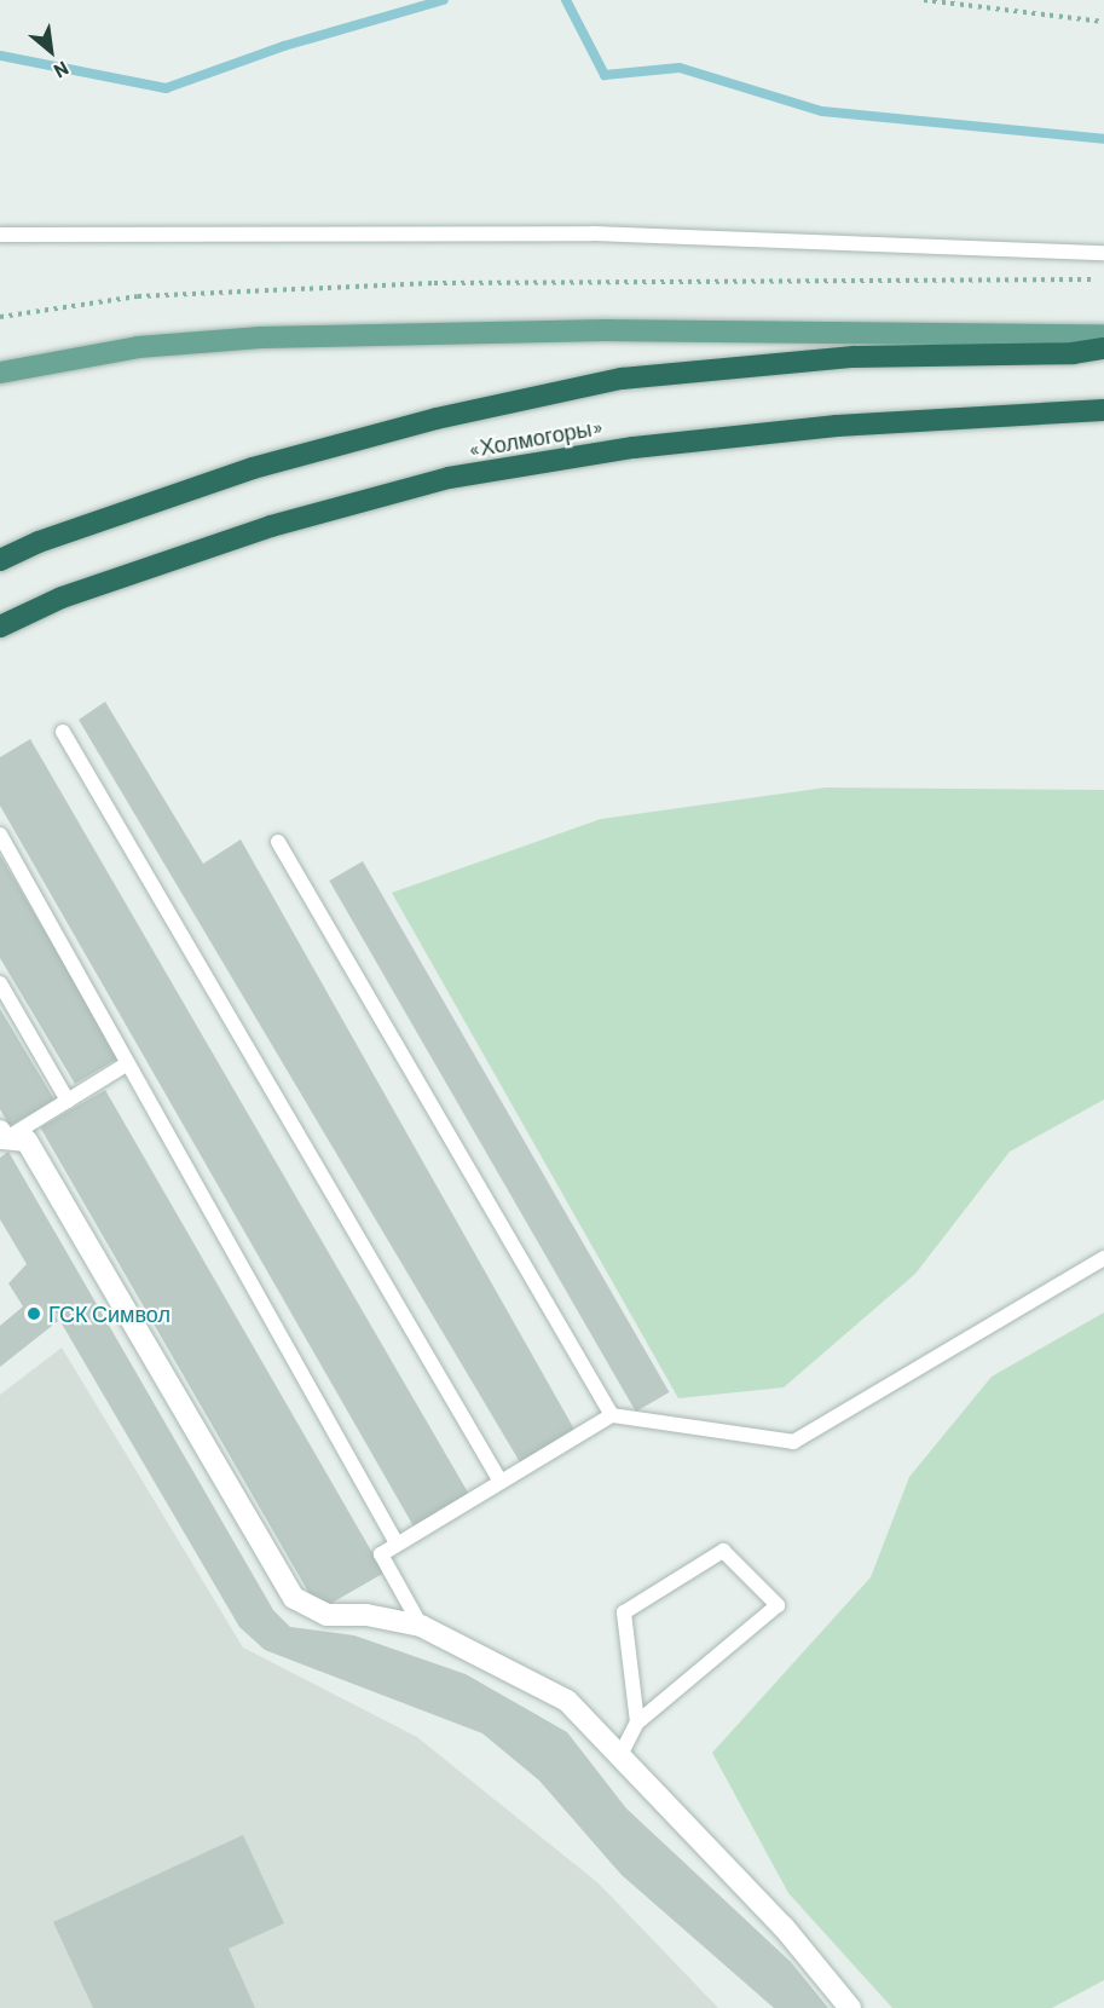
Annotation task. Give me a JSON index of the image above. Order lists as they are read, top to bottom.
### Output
{
  "streets": {
    "highway": ["«Холмогоры»"]
  },
  "places": ["ГСК Символ"],
  "north": "bottom right"
}
